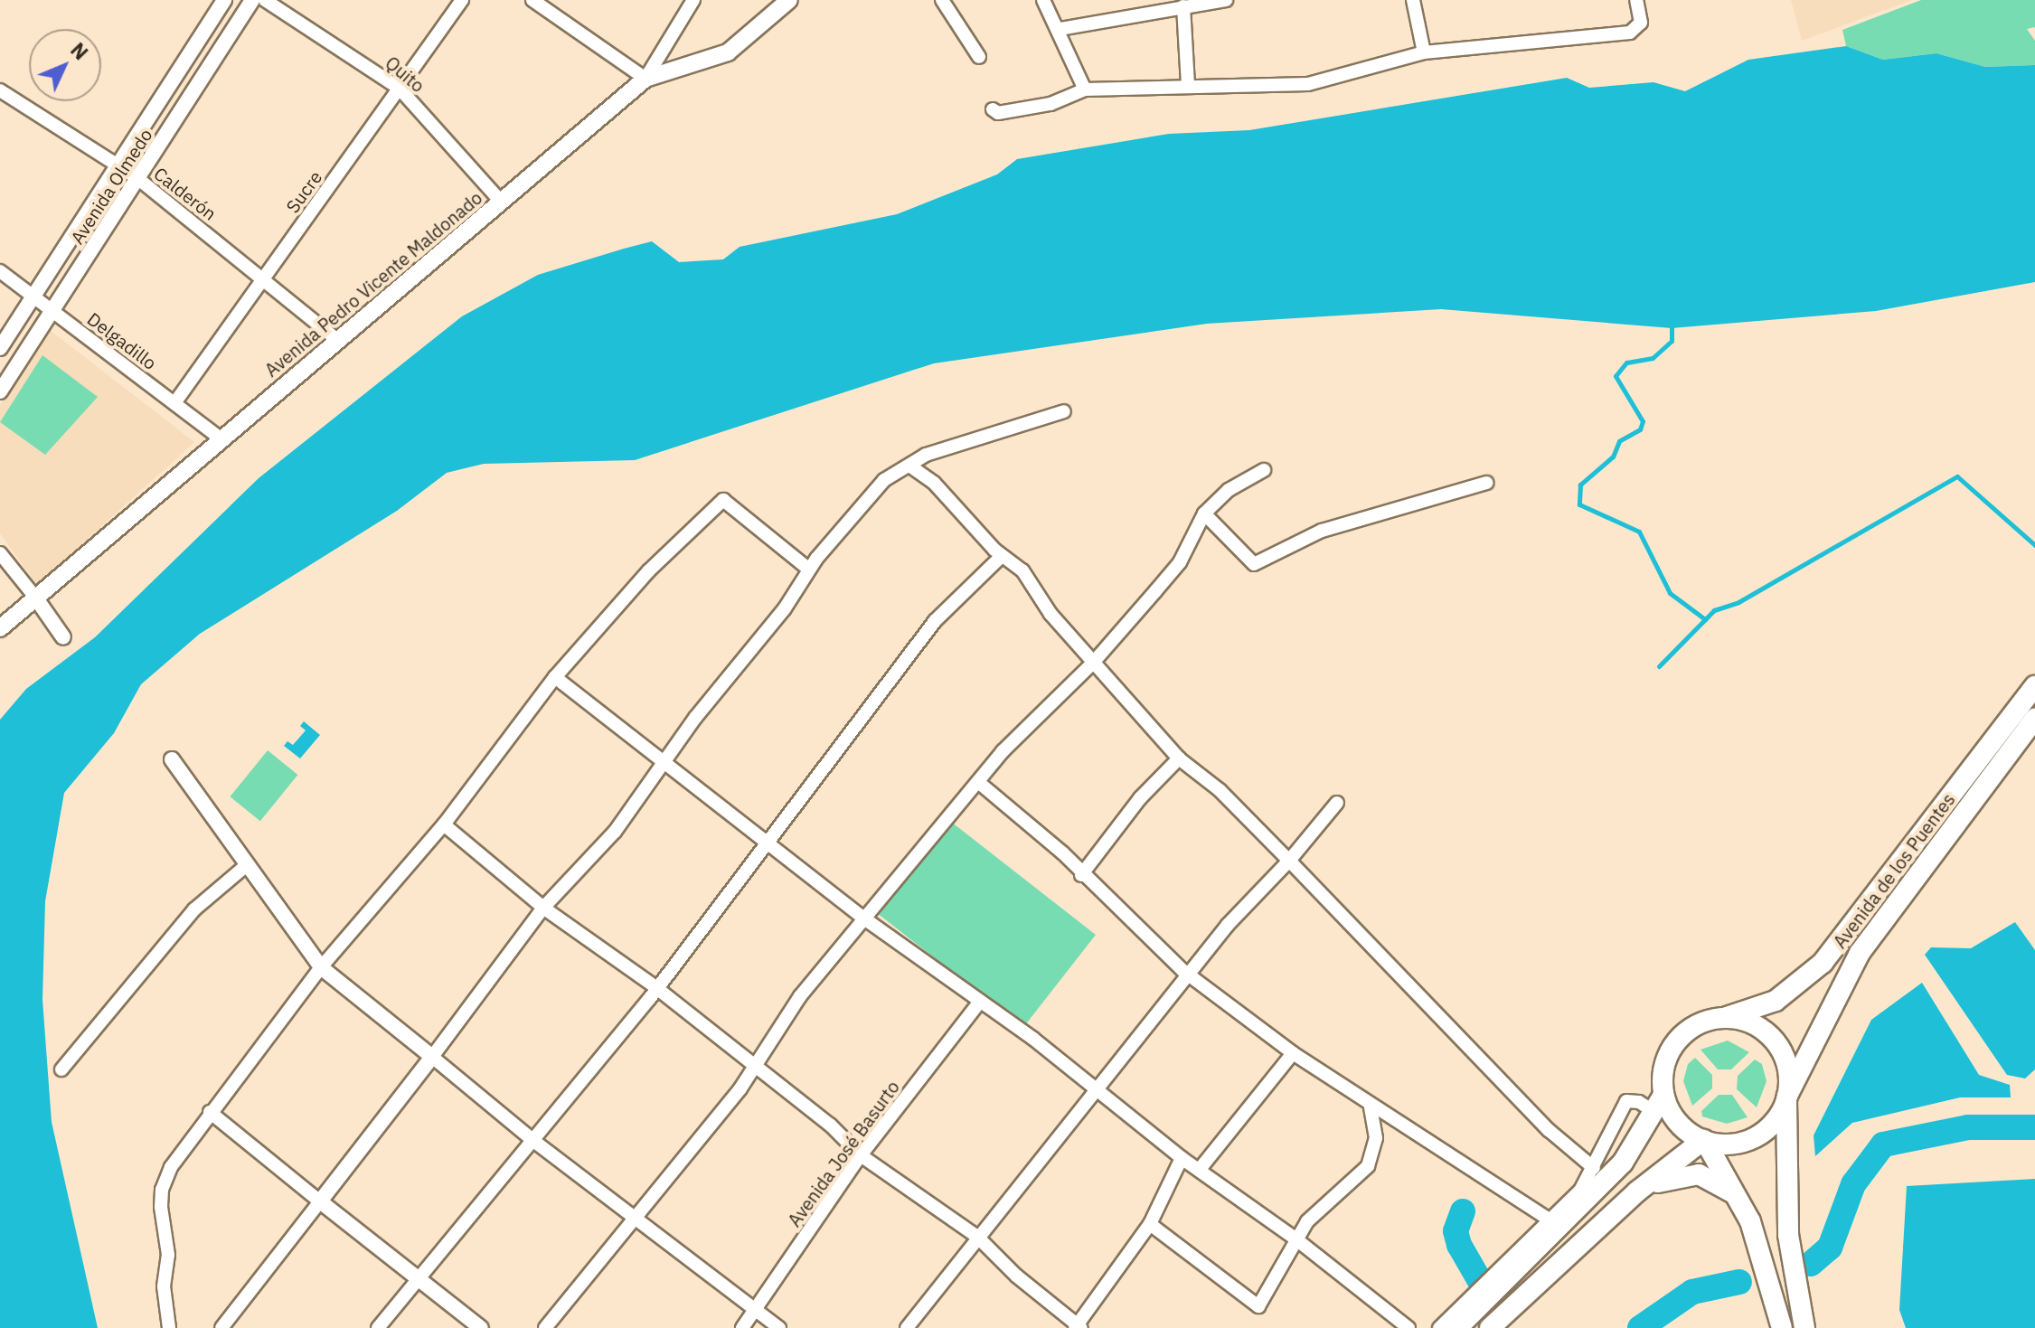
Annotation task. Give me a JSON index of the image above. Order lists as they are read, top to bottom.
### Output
{
  "streets": {
    "main road": ["Avenida Pedro Vicente Maldonado", "Avenida de los Puentes"],
    "street": [
      "Quito",
      "Avenida Olmedo",
      "Sucre",
      "Calderón",
      "Delgadillo",
      "Avenida José Basurto"
    ]
  },
  "crossings": [
    ["Quito", "Sucre"],
    ["Quito", "Avenida Pedro Vicente Maldonado"],
    ["Avenida Olmedo", "Calderón"],
    ["Avenida Olmedo", "Delgadillo"],
    ["Sucre", "Calderón"],
    ["Sucre", "Delgadillo"],
    ["Calderón", "Avenida Pedro Vicente Maldonado"],
    ["Avenida Pedro Vicente Maldonado", "Delgadillo"]
  ],
  "north": "top right"
}
